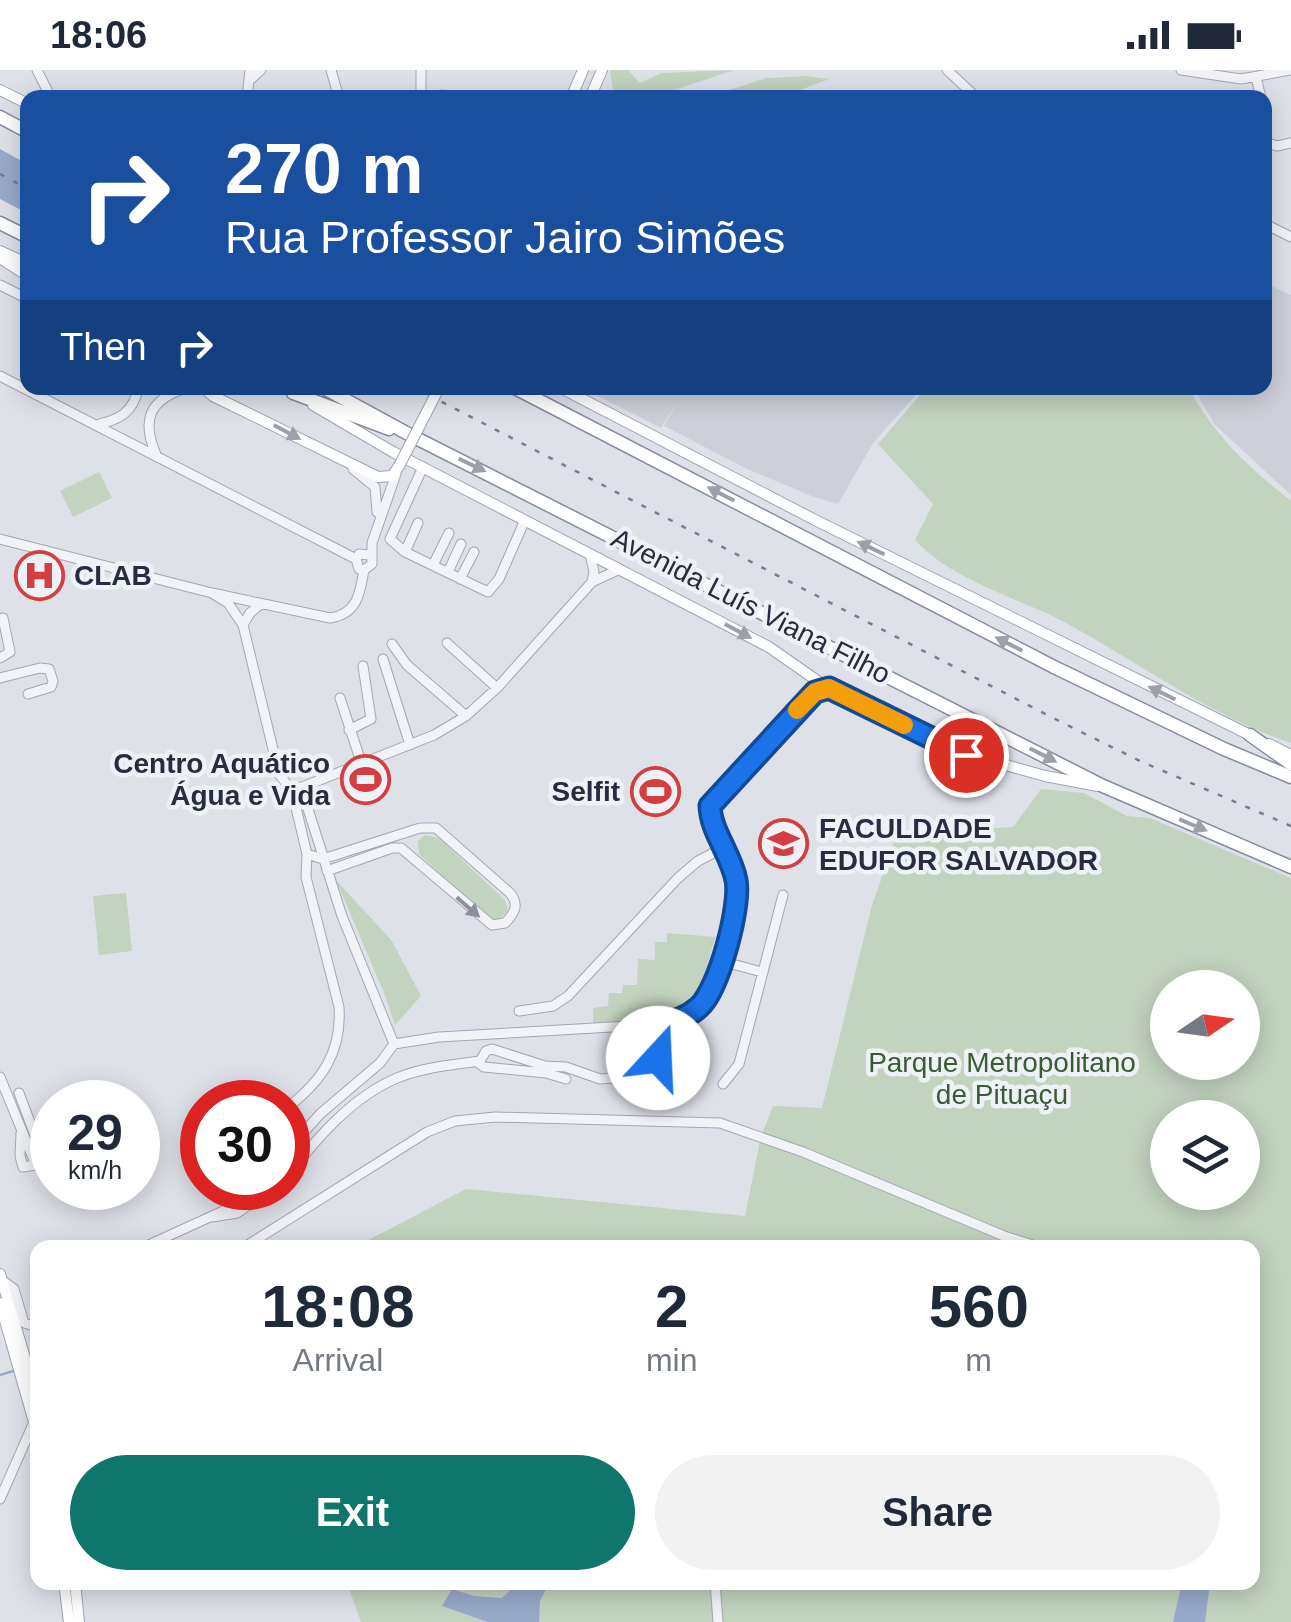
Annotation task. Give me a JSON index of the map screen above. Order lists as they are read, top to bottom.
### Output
{
  "streets": {
    "highway": ["Avenida Luís Viana Filho"]
  },
  "parks": ["Parque Metropolitano de Pituaçu"],
  "places": {
    "hospital": ["CLAB"],
    "sports": ["Centro Aquático Água e Vida", "Selfit"],
    "school or university": ["FACULDADE EDUFOR SALVADOR"]
  },
  "north": "right",
  "page": {
    "status": "18:06",
    "turn": ["270 m", "Rua Professor Jairo Simões"],
    "then": "Then",
    "speed": "29 km/h",
    "limit": "30",
    "eta": [
      "18:08",
      "Arrival",
      "2",
      "min",
      "560",
      "m"
    ],
    "buttons": ["Exit", "Share"]
  }
}
